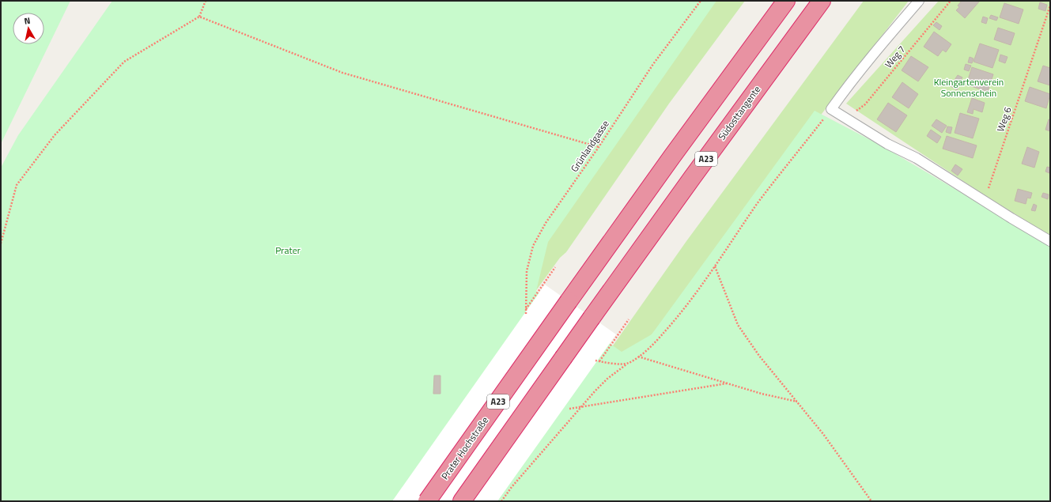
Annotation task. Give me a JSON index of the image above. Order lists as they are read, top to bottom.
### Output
{
  "streets": {
    "highway": ["Südosttangente", "A23", "Prater Hochstraße"],
    "path": ["Weg 7", "Weg 6", "Grünlandgasse"]
  },
  "parks": ["Kleingartenverein Sonnenschein", "Prater"],
  "north": "top"
}
